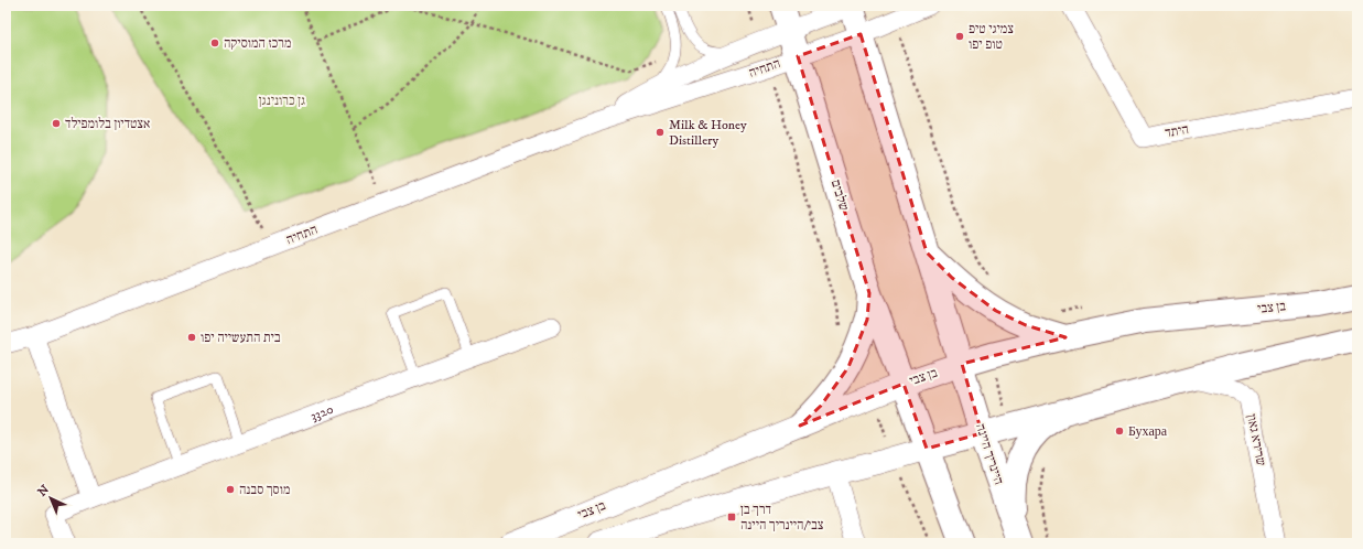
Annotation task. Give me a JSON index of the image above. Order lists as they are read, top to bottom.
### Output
{
  "streets": {
    "main road": ["שלבים", "בן צבי", "היינריך היינה"],
    "street": [
      "התחיה",
      "היתד",
      "3320",
      "שרירא גאון"
    ]
  },
  "crossings": [
    ["התחיה", "שלבים"],
    ["שלבים", "בן צבי"],
    ["בן צבי", "היינריך היינה"]
  ],
  "parks": ["גן כרונינגן"],
  "places": {
    "other": [
      "צמיגי טיפ טופ יפו",
      "מרכז המוסיקה",
      "אצטדיון בלומפילד",
      "Milk & Honey Distillery",
      "בית התעשייה יפו",
      "Бухара",
      "מוסך סבנה"
    ],
    "transit": ["דרך בן צבי/היינריך היינה"]
  },
  "north": "top left"
}
